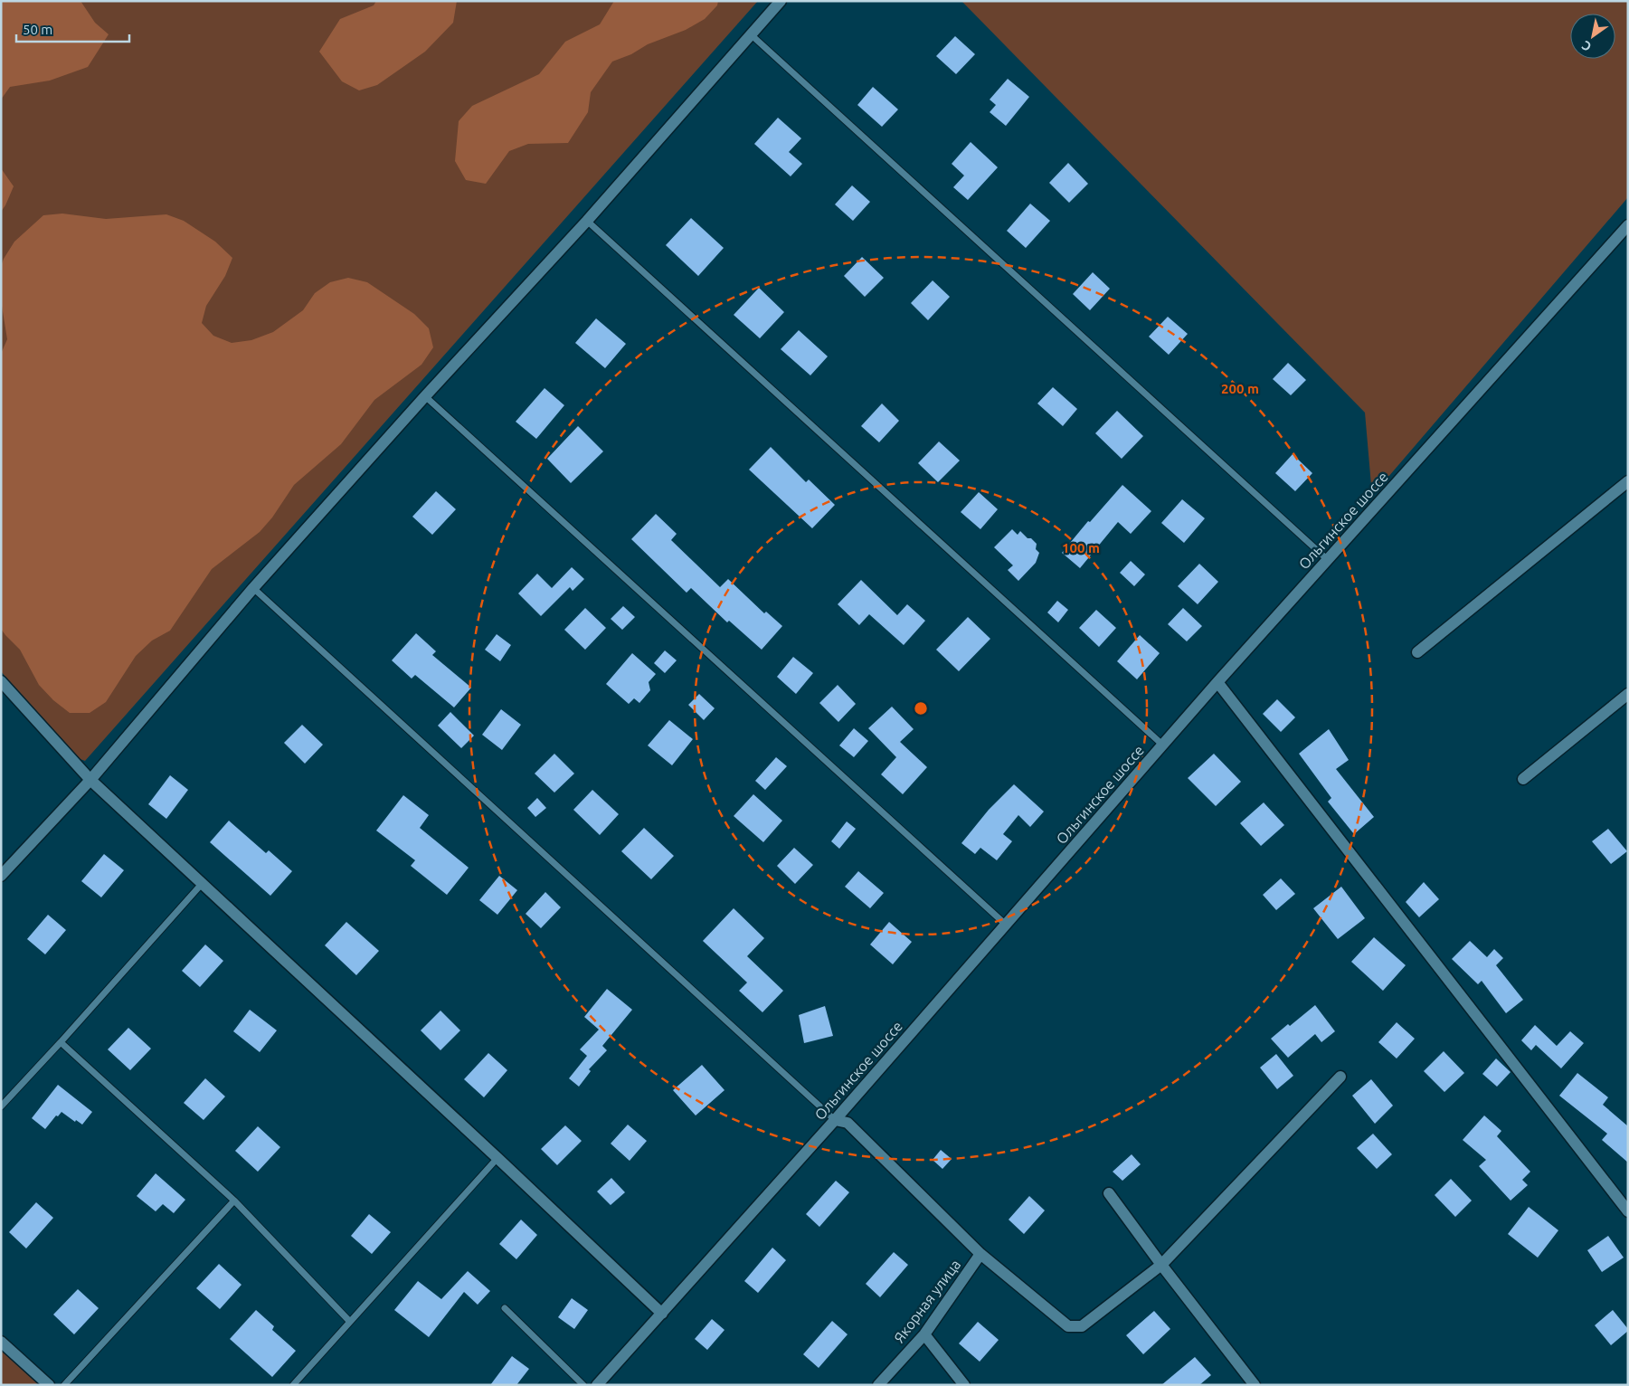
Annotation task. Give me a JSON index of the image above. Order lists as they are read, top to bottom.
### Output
{
  "streets": {
    "street": ["Ольгинское шоссе", "Якорная улица"]
  },
  "scale_bar": "50 m",
  "north": "bottom left",
  "rings": ["200 m", "100 m"]
}
